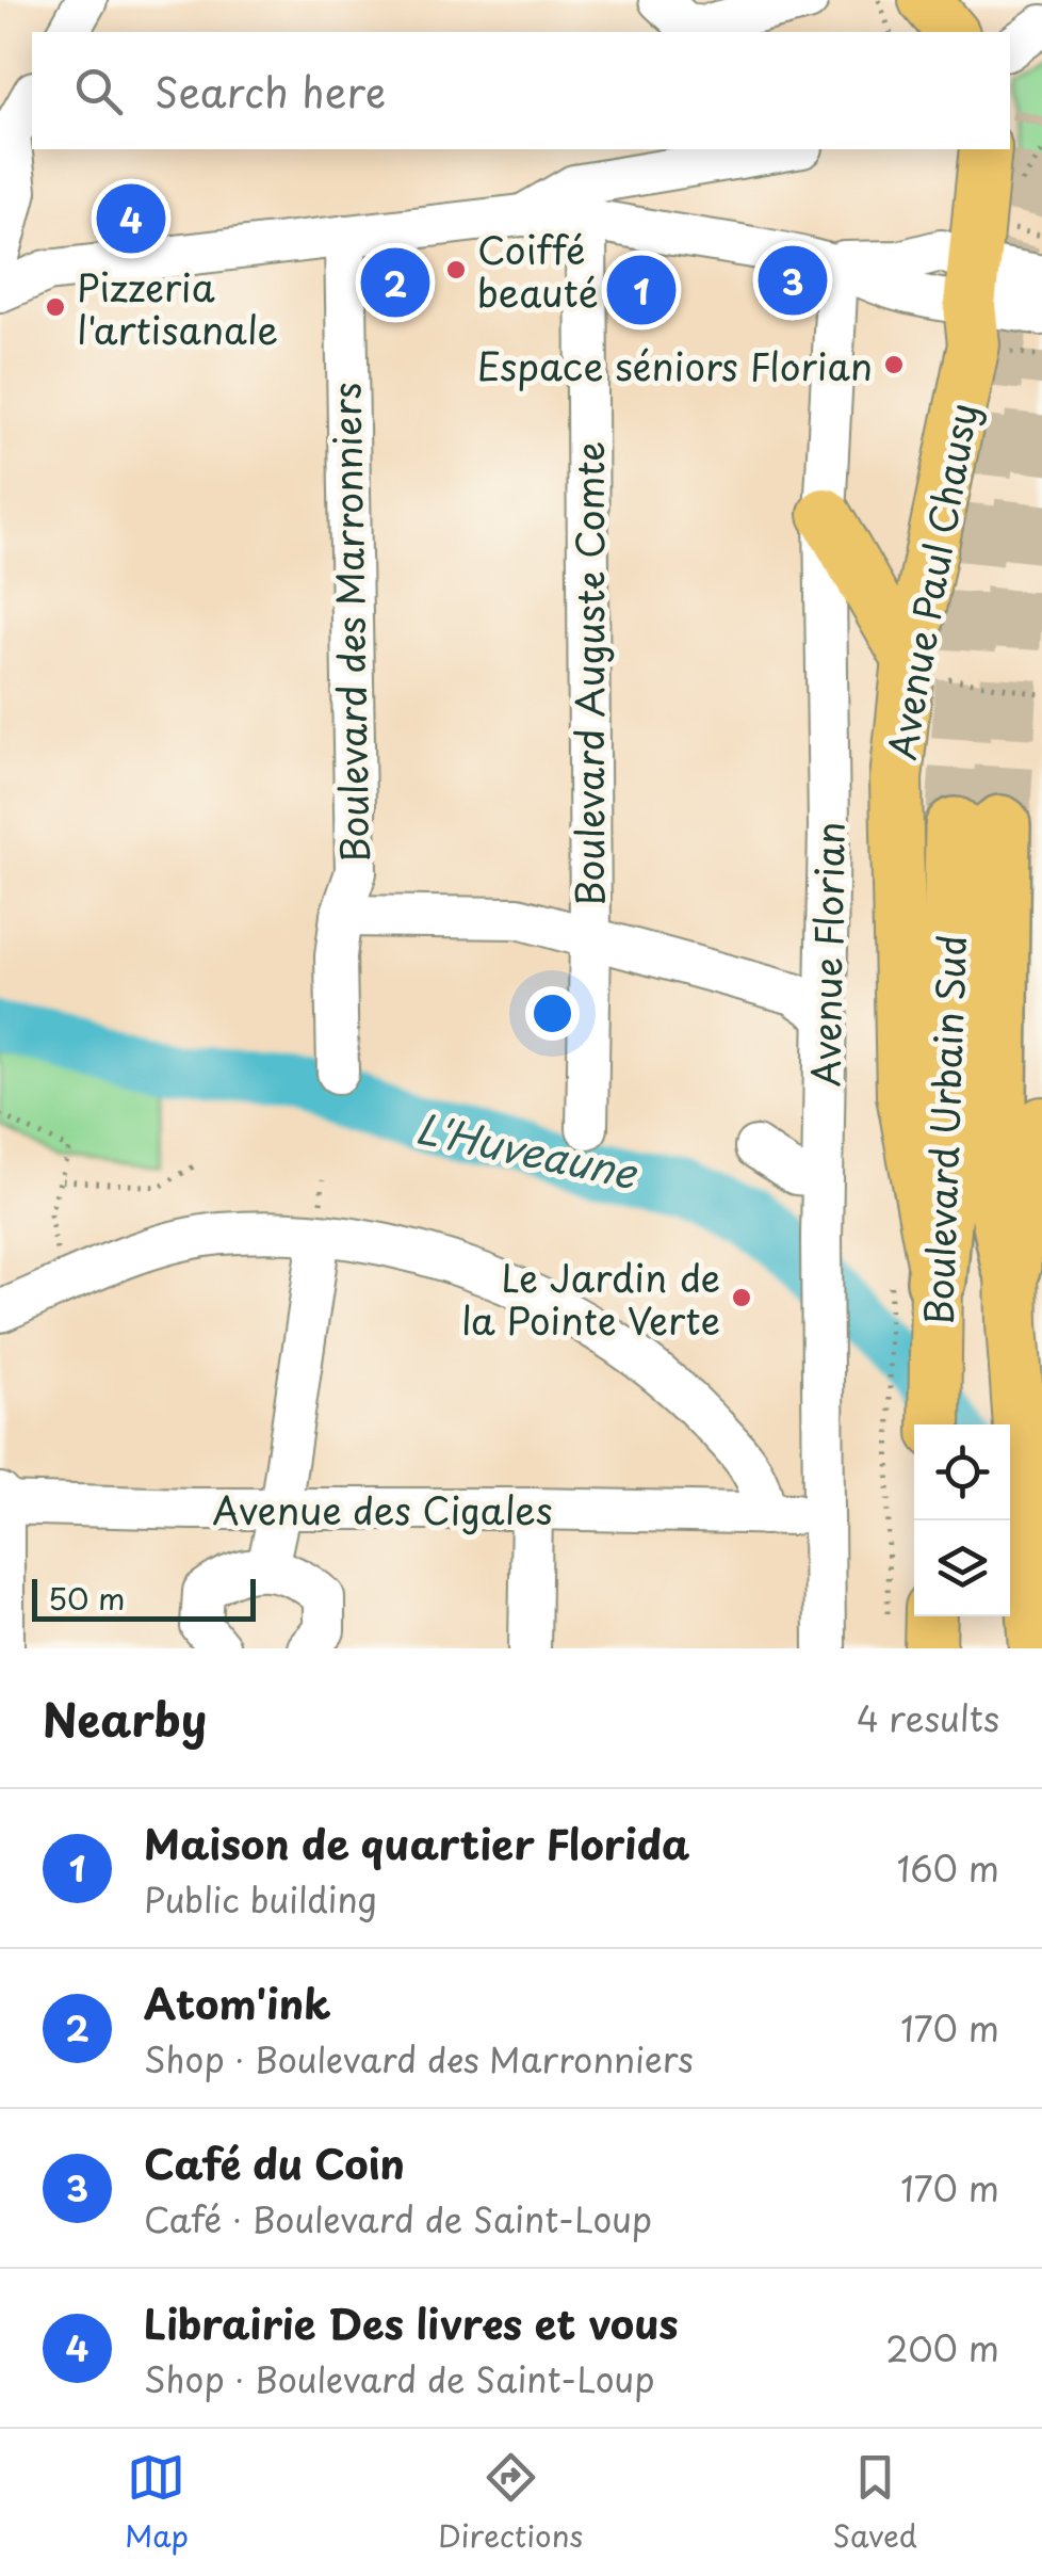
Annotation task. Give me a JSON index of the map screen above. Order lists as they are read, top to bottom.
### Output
{
  "streets": {
    "highway": ["Boulevard Urbain Sud"],
    "main road": ["Avenue Paul Chausy"],
    "street": [
      "Boulevard des Marronniers",
      "Boulevard Auguste Comte",
      "Avenue Florian",
      "Avenue des Cigales"
    ]
  },
  "crossings": [
    ["Avenue Paul Chausy", "Boulevard Urbain Sud"]
  ],
  "water": ["L'Huveaune"],
  "places": [
    "Coiffé beauté",
    "Pizzeria l'artisanale",
    "Espace séniors Florian",
    "Le Jardin de la Pointe Verte"
  ],
  "scale_bar": "50 m",
  "page": {
    "search": "Search here",
    "pins": [
      "4",
      "3",
      "2",
      "1"
    ],
    "scale": "50 m",
    "heading": ["Nearby", "4 results"],
    "list": [
      {
        "mark": "1",
        "name": "Maison de quartier Florida",
        "note": "Public building",
        "value": "160 m"
      },
      {
        "mark": "2",
        "name": "Atom'ink",
        "note": "Shop · Boulevard des Marronniers",
        "value": "170 m"
      },
      {
        "mark": "3",
        "name": "Café du Coin",
        "note": "Café · Boulevard de Saint-Loup",
        "value": "170 m"
      },
      {
        "mark": "4",
        "name": "Librairie Des livres et vous",
        "note": "Shop · Boulevard de Saint-Loup",
        "value": "200 m"
      }
    ],
    "nav": ["Map", "Directions", "Saved"]
  }
}
